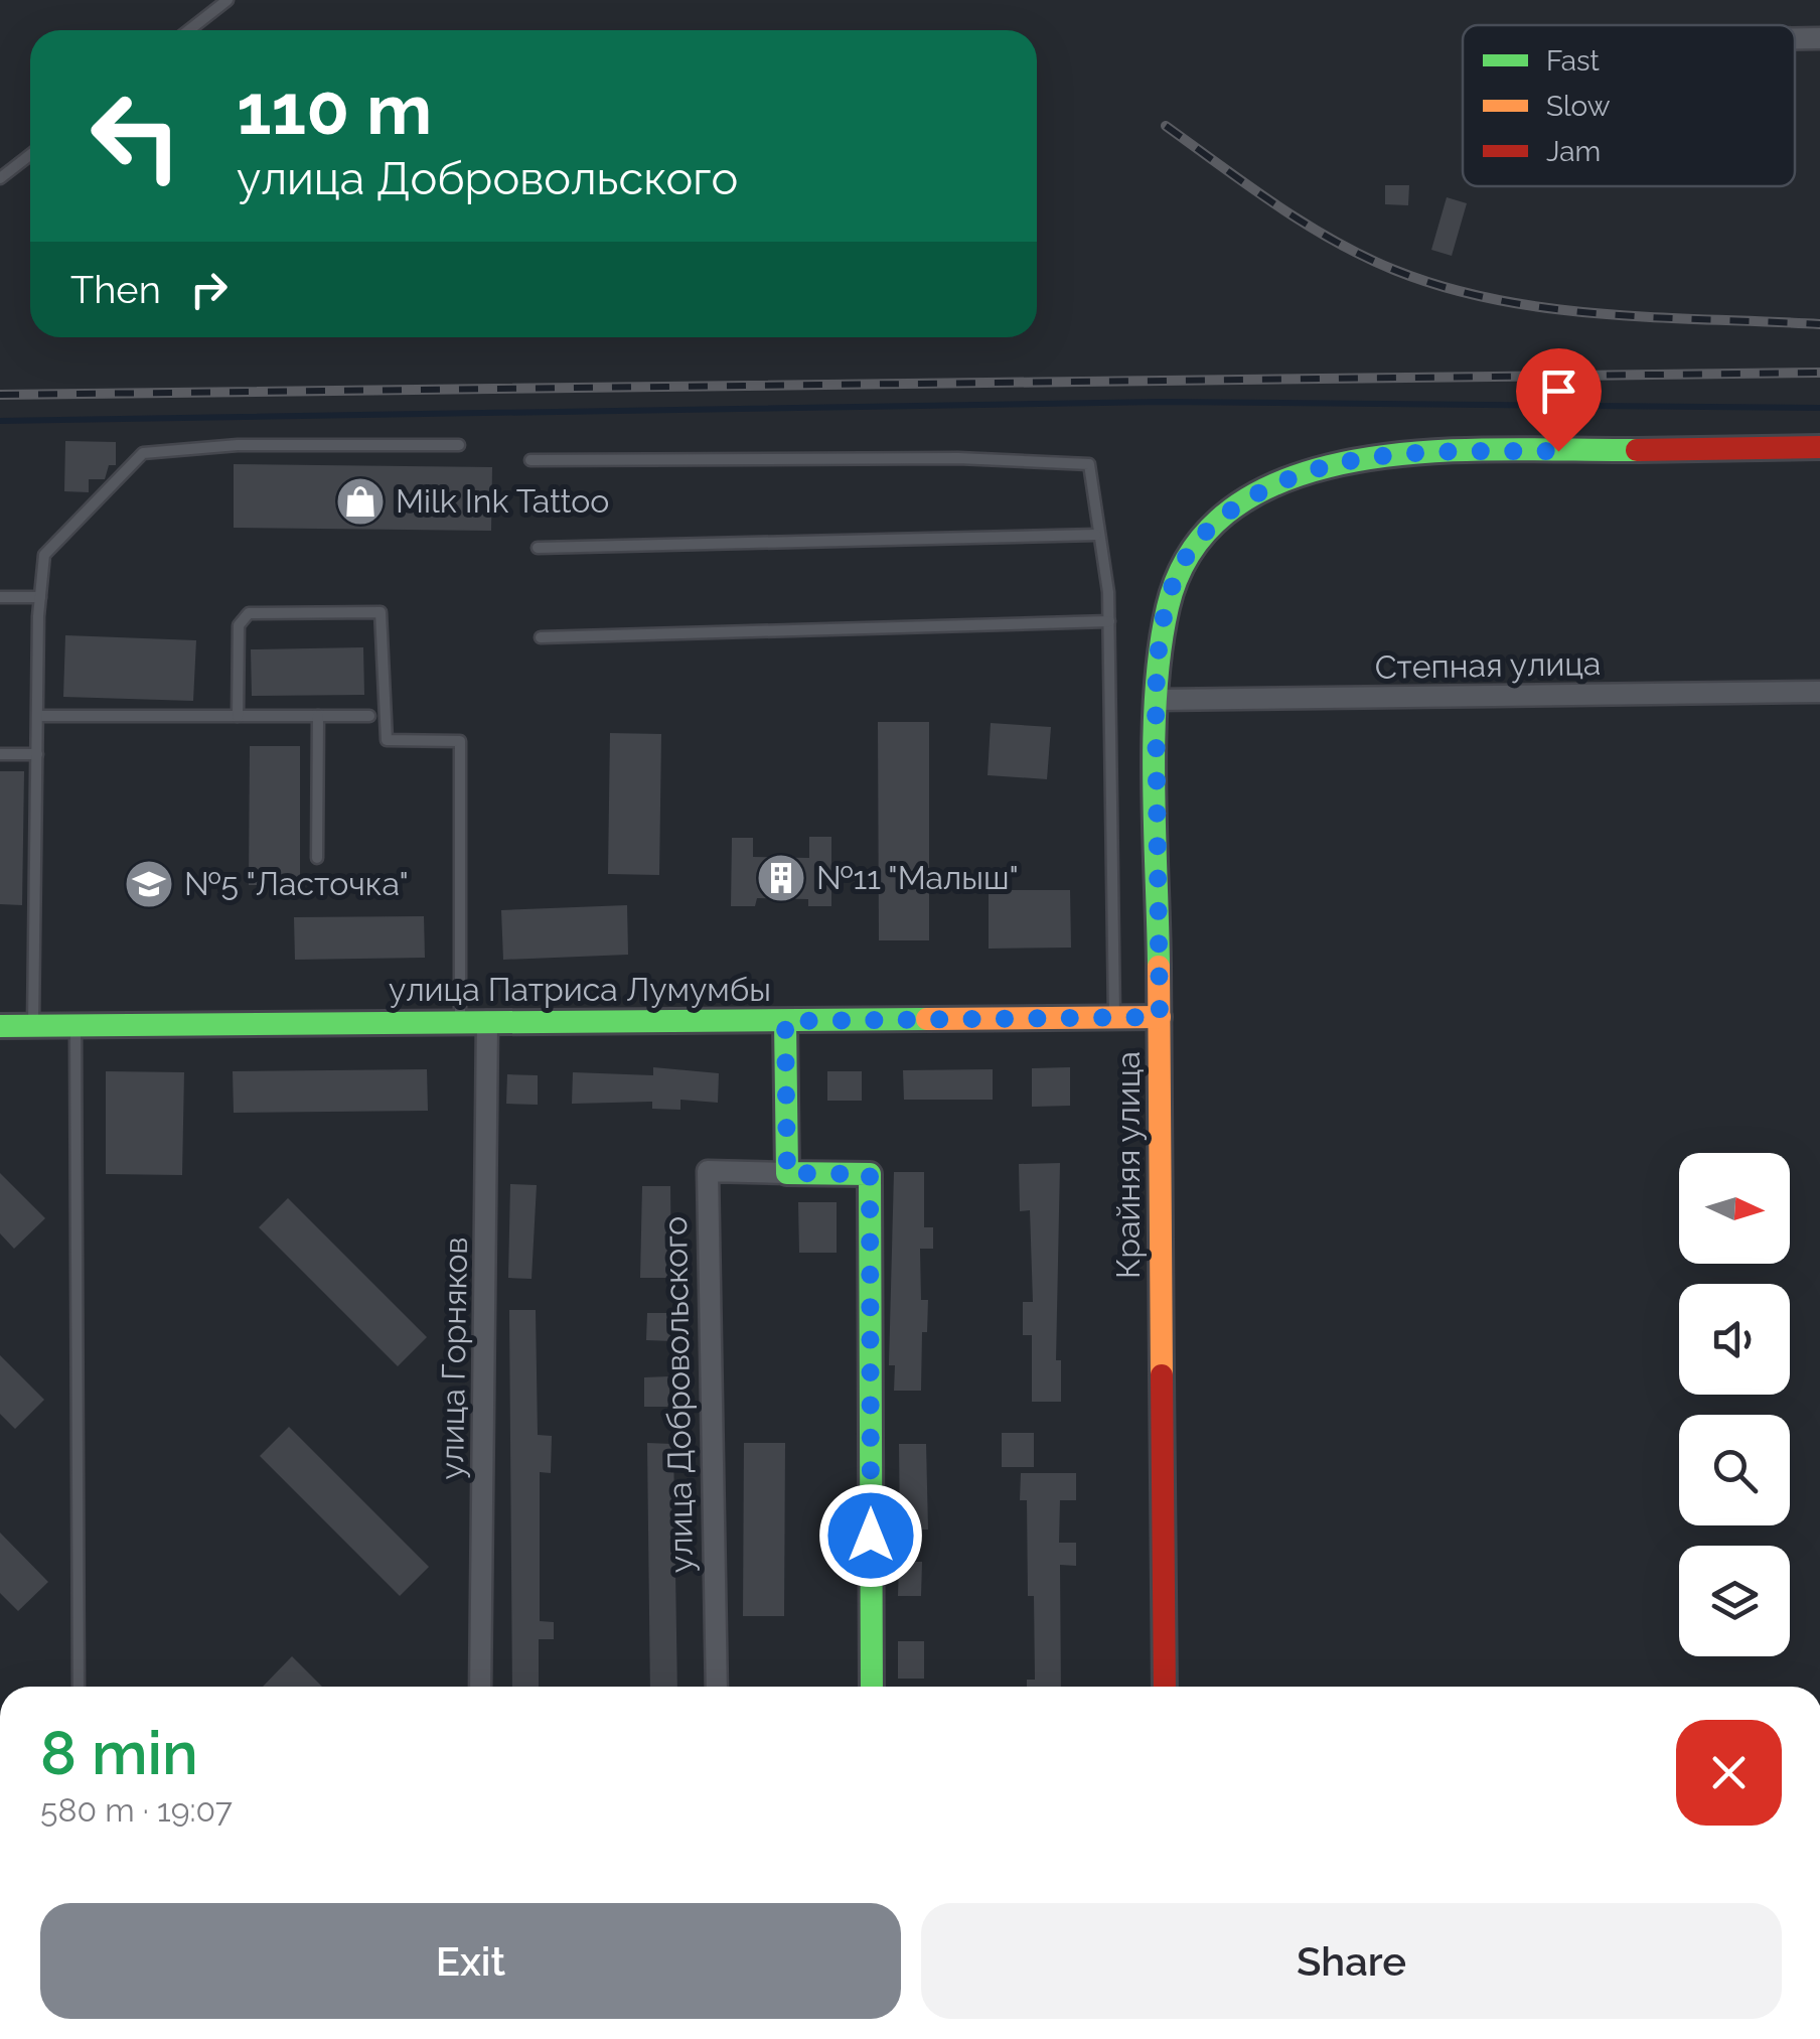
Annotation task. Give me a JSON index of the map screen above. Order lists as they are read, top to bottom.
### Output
{
  "streets": {
    "street": [
      "Степная улица",
      "улица Патриса Лумумбы",
      "Крайняя улица",
      "улица Горняков",
      "улица Добровольского"
    ]
  },
  "crossings": [
    ["Степная улица", "Крайняя улица"],
    ["улица Патриса Лумумбы", "Крайняя улица"],
    ["улица Патриса Лумумбы", "улица Горняков"]
  ],
  "places": {
    "shop": ["Milk Ink Tattoo"],
    "building": ["№11 \"Малыш\""],
    "school or university": ["№5 \"Ласточка\""]
  },
  "legend": ["Fast", "Slow", "Jam"],
  "north": "right",
  "page": {
    "turn": ["110 m", "улица Добровольского"],
    "then": "Then",
    "heading": ["8 min", "580 m · 19:07"],
    "buttons": ["Exit", "Share"]
  }
}
